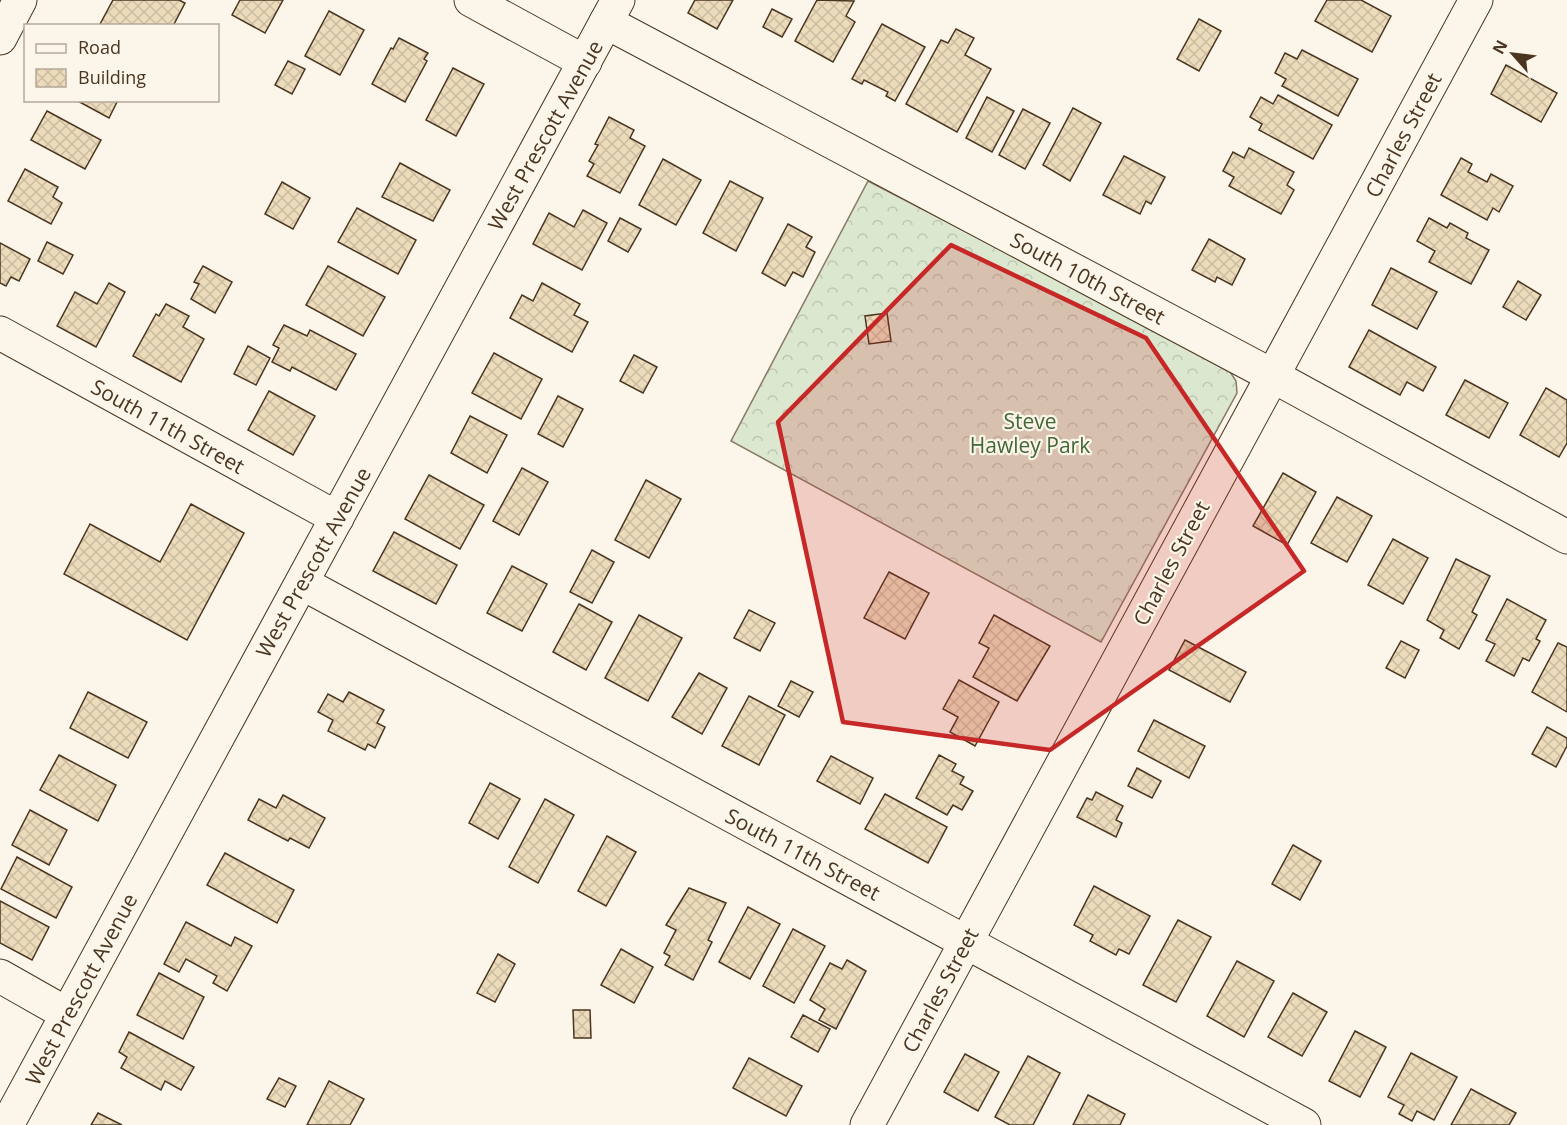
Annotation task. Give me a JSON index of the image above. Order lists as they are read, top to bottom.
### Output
{
  "streets": {
    "street": [
      "West Prescott Avenue",
      "Charles Street",
      "South 10th Street",
      "South 11th Street"
    ]
  },
  "crossings": [
    ["West Prescott Avenue", "South 10th Street"],
    ["West Prescott Avenue", "South 11th Street"],
    ["Charles Street", "South 10th Street"],
    ["Charles Street", "South 11th Street"]
  ],
  "parks": ["Steve Hawley Park"],
  "legend": ["Road", "Building"],
  "north": "top left"
}
